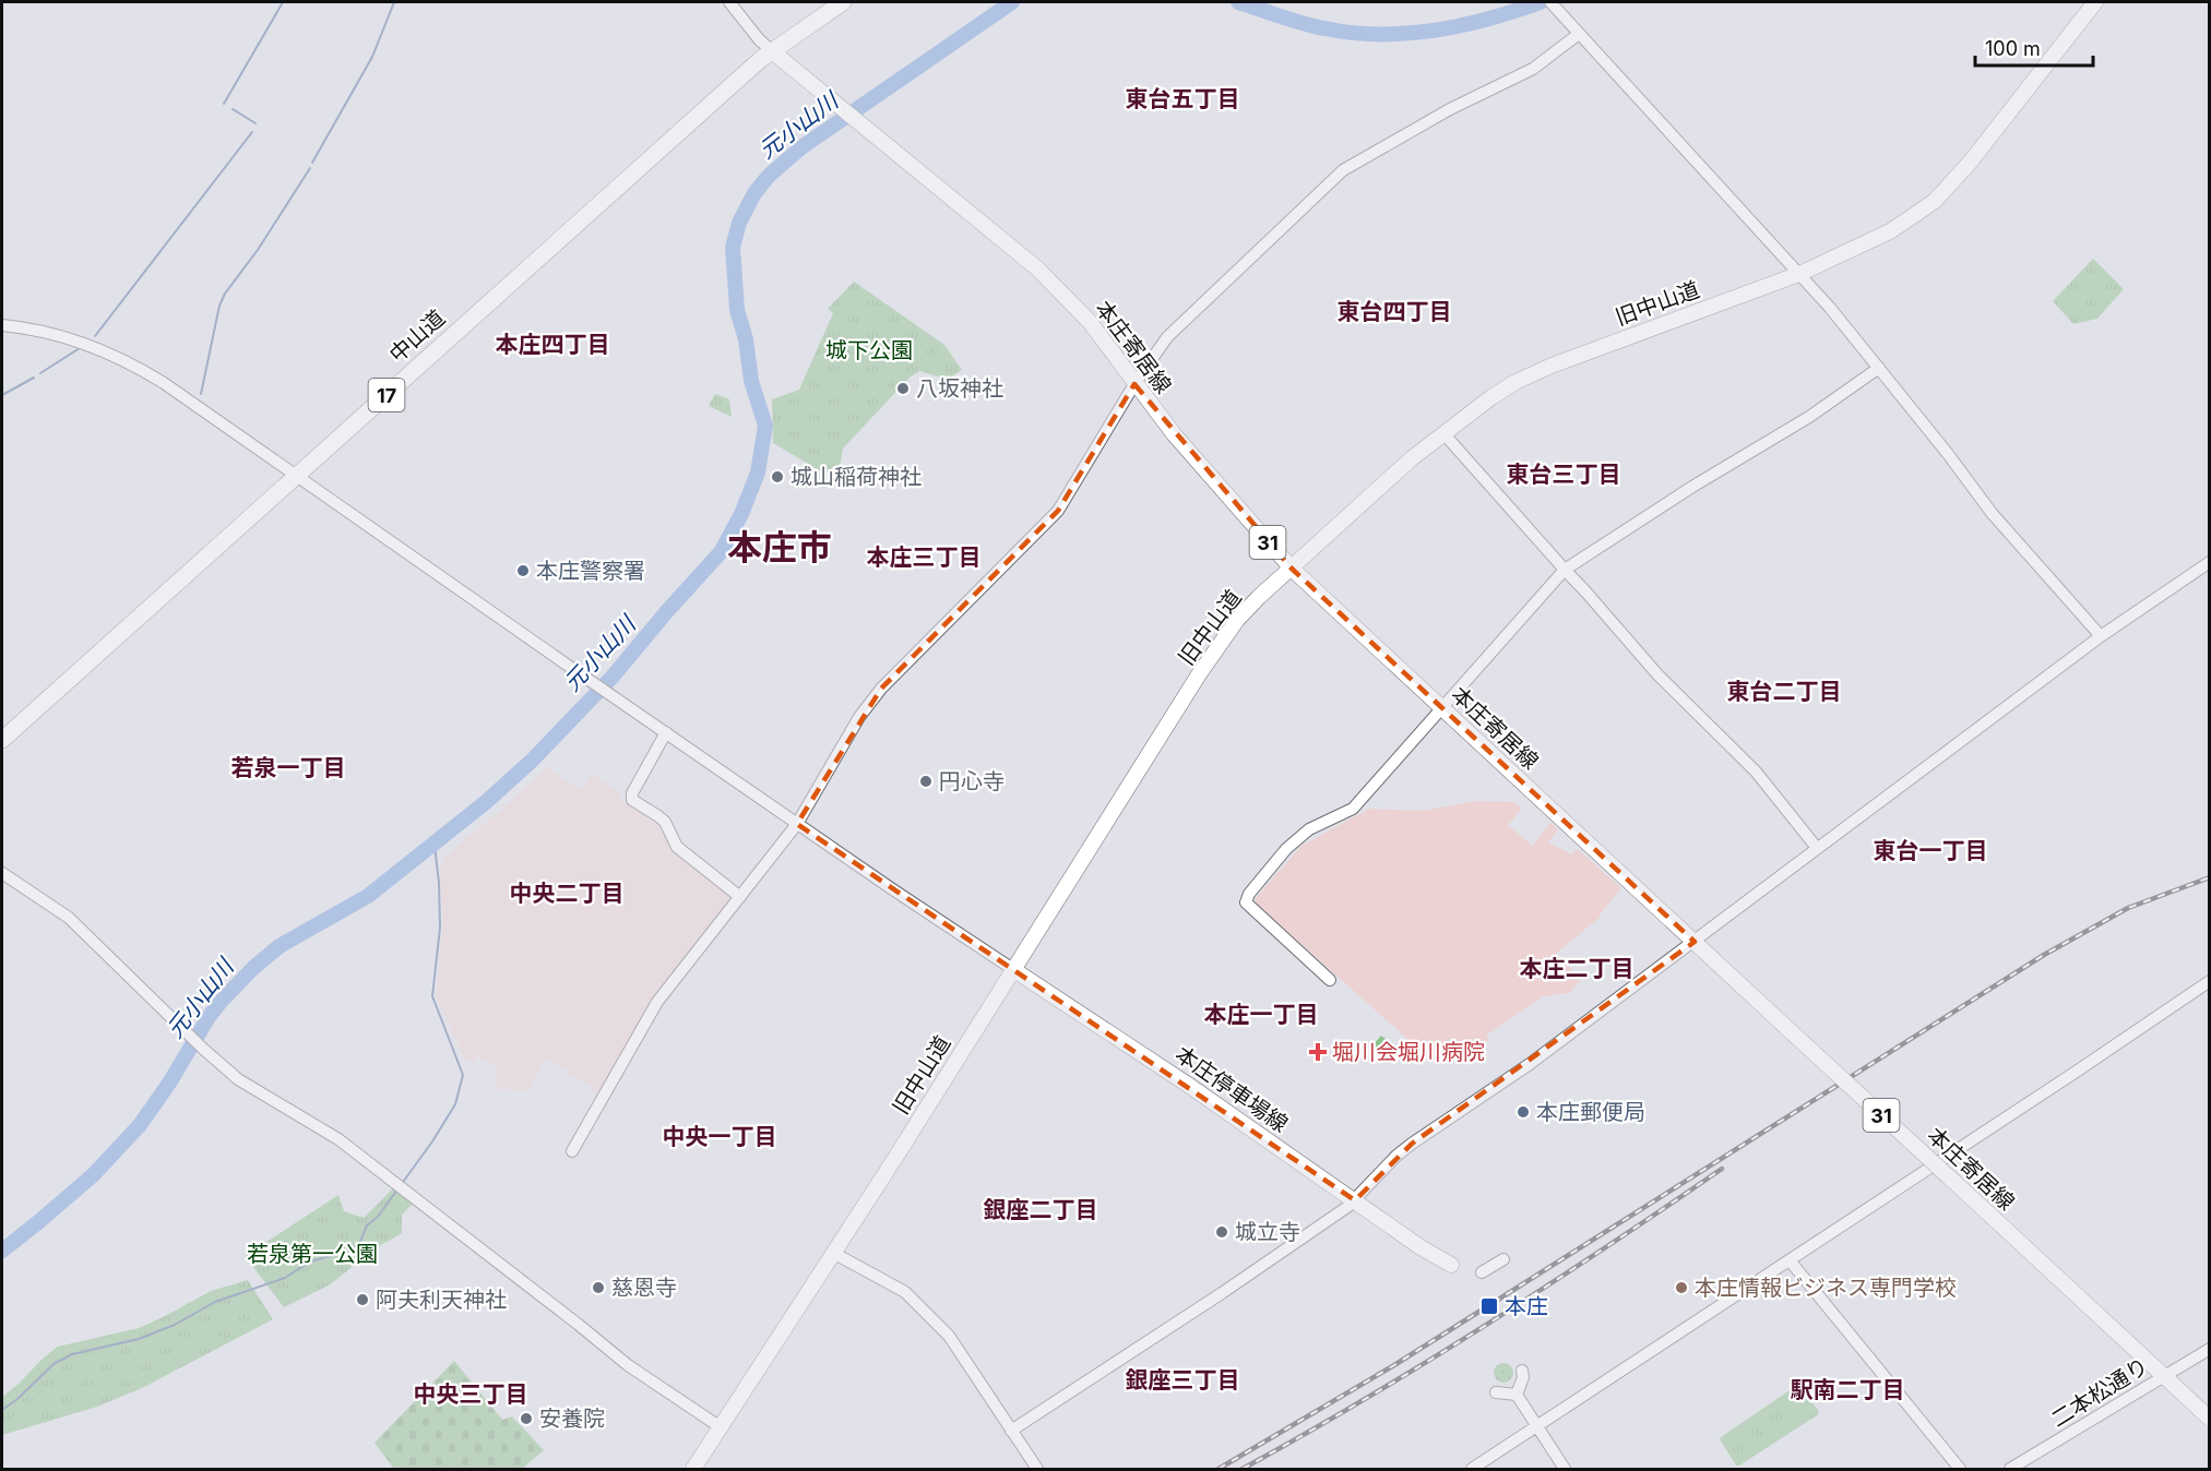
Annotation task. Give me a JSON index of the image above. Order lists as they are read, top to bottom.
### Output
{
  "streets": {
    "highway": ["中山道", "17"],
    "main road": [
      "旧中山道",
      "本庄寄居線",
      "31",
      "本庄停車場線"
    ],
    "street": ["二本松通り"]
  },
  "crossings": [
    ["旧中山道", "本庄寄居線"],
    ["旧中山道", "本庄停車場線"],
    ["中山道", "本庄寄居線"],
    ["本庄寄居線", "二本松通り"]
  ],
  "districts": [
    "東台五丁目",
    "東台四丁目",
    "本庄四丁目",
    "東台三丁目",
    "本庄市",
    "本庄三丁目",
    "東台二丁目",
    "若泉一丁目",
    "東台一丁目",
    "中央二丁目",
    "本庄二丁目",
    "本庄一丁目",
    "中央一丁目",
    "銀座二丁目",
    "銀座三丁目",
    "駅南二丁目",
    "中央三丁目"
  ],
  "water": ["元小山川"],
  "parks": ["城下公園", "若泉第一公園"],
  "places": {
    "other": [
      "八坂神社",
      "城山稲荷神社",
      "本庄警察署",
      "円心寺",
      "本庄郵便局",
      "城立寺",
      "慈恩寺",
      "本庄情報ビジネス専門学校",
      "阿夫利天神社",
      "安養院"
    ],
    "health": ["堀川会堀川病院"],
    "transit": ["本庄"]
  },
  "scale_bar": "100 m"
}
